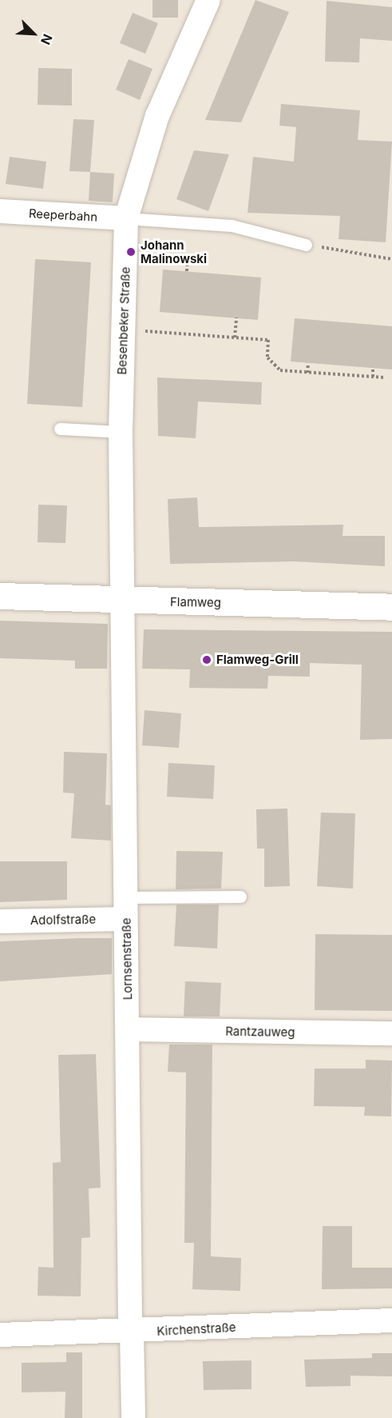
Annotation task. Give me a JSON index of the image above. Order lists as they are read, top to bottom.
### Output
{
  "streets": {
    "main road": ["Flamweg"],
    "street": [
      "Reeperbahn",
      "Besenbeker Straße",
      "Adolfstraße",
      "Lornsenstraße",
      "Rantzauweg",
      "Kirchenstraße"
    ]
  },
  "crossings": [
    ["Reeperbahn", "Besenbeker Straße"],
    ["Besenbeker Straße", "Flamweg"],
    ["Besenbeker Straße", "Lornsenstraße"],
    ["Flamweg", "Lornsenstraße"],
    ["Adolfstraße", "Lornsenstraße"],
    ["Lornsenstraße", "Rantzauweg"],
    ["Lornsenstraße", "Kirchenstraße"]
  ],
  "places": ["Johann Malinowski", "Flamweg-Grill"],
  "north": "bottom right"
}
